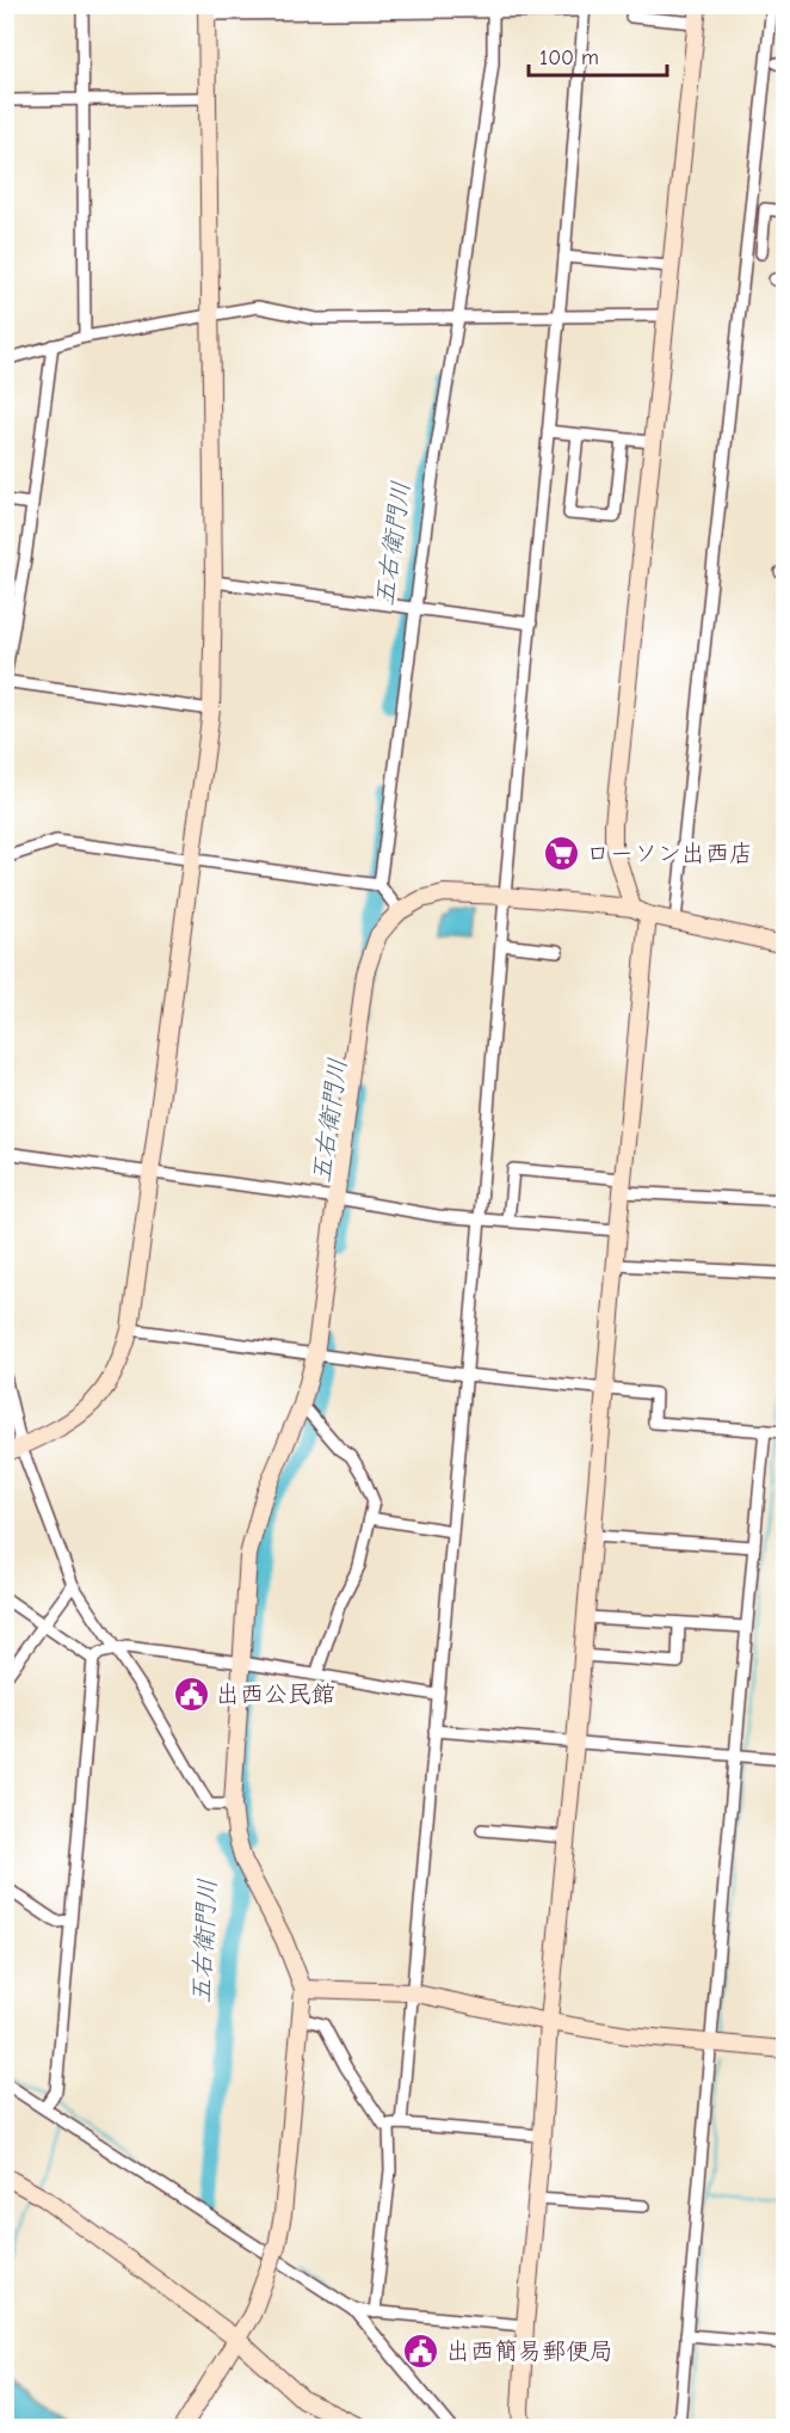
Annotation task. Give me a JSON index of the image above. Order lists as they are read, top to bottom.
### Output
{
  "water": ["五右衛門川"],
  "places": {
    "supermarket": ["ローソン出西店"],
    "public building": ["出西公民館", "出西簡易郵便局"]
  },
  "scale_bar": "100 m"
}
